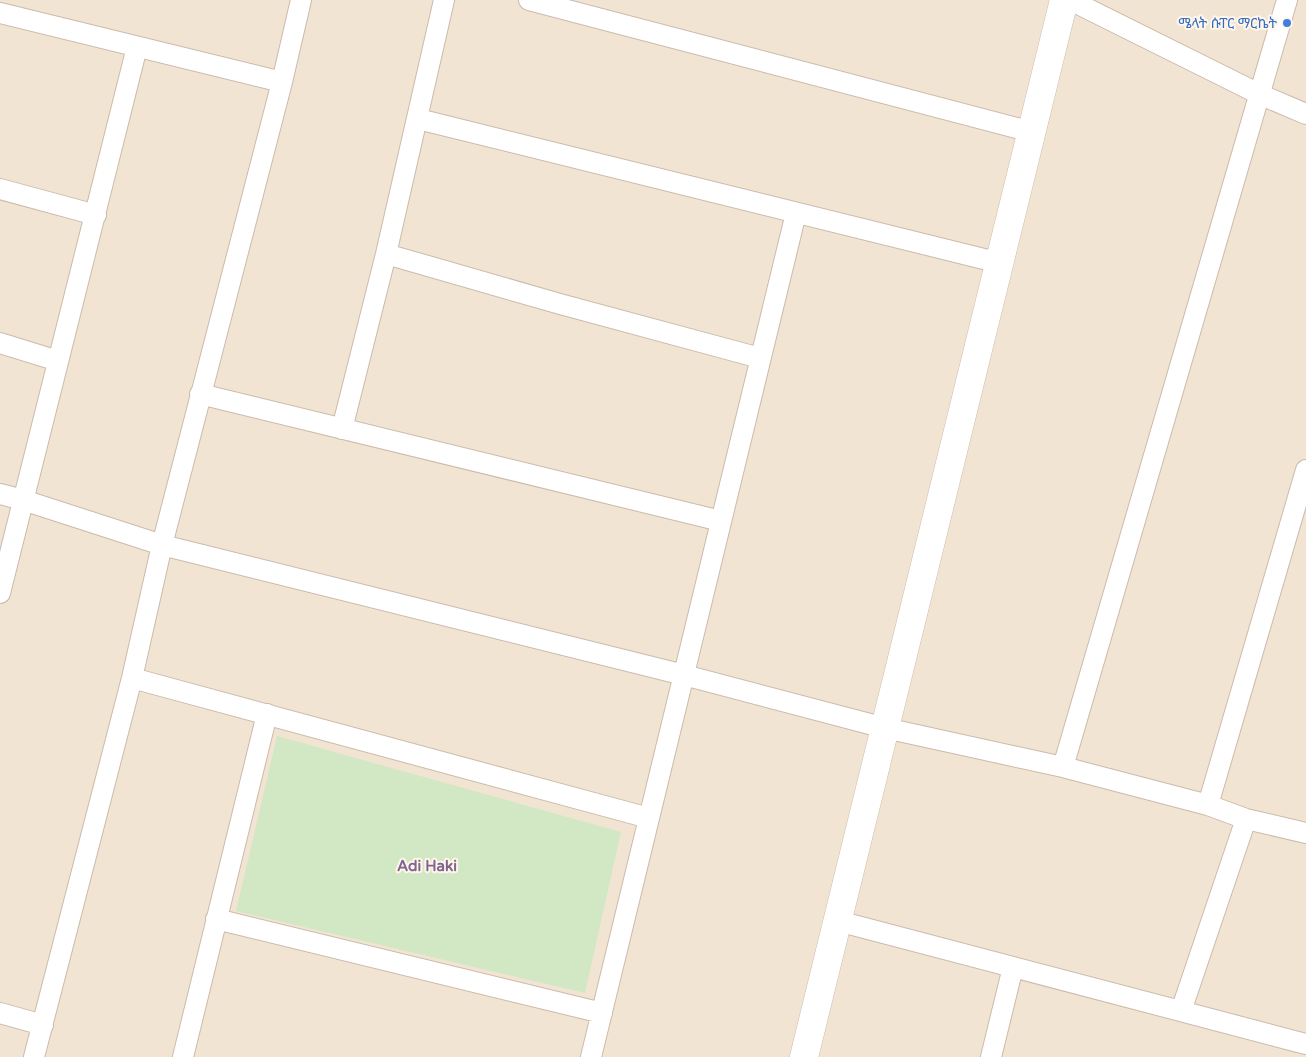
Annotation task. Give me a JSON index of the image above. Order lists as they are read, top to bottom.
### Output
{
  "districts": ["Adi Haki"],
  "places": ["ሜላት ሱፐር ማርኬት"]
}
